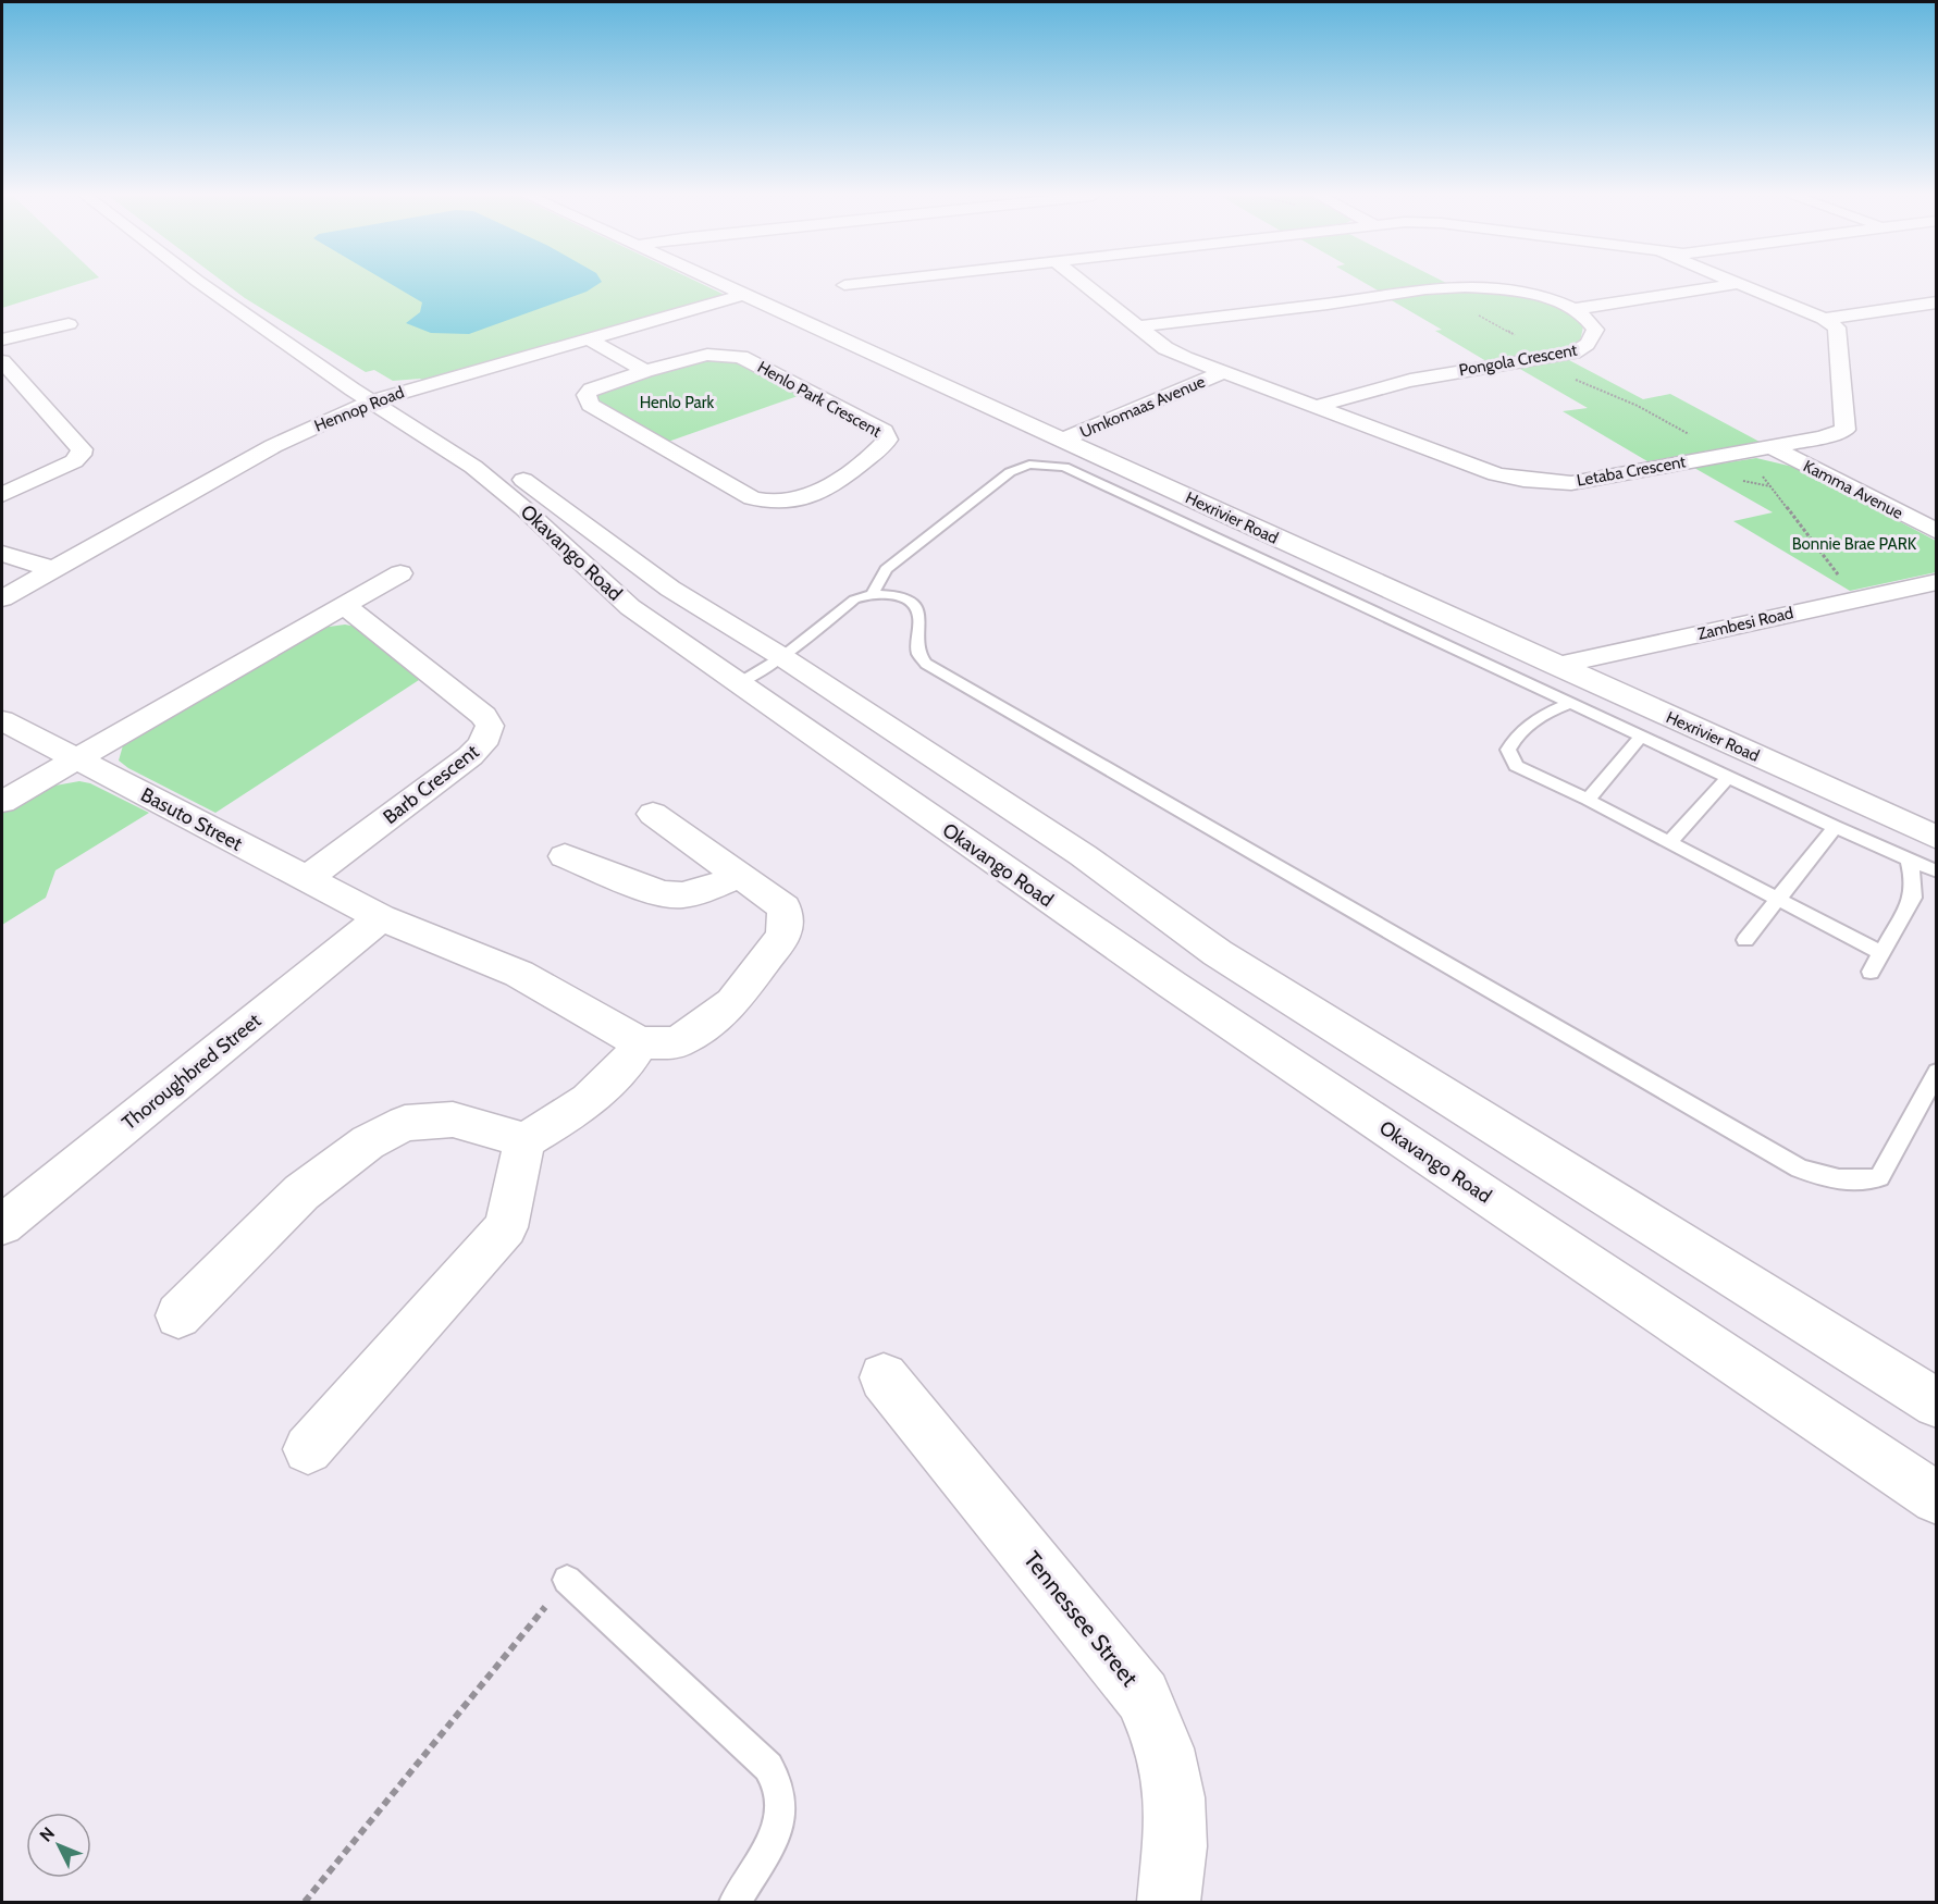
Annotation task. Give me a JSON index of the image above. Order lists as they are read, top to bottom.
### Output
{
  "streets": {
    "street": [
      "Pongola Crescent",
      "Henlo Park Crescent",
      "Umkomaas Avenue",
      "Hennop Road",
      "Letaba Crescent",
      "Kamma Avenue",
      "Hexrivier Road",
      "Okavango Road",
      "Zambesi Road",
      "Barb Crescent",
      "Basuto Street",
      "Thoroughbred Street",
      "Tennessee Street"
    ]
  },
  "crossings": [
    ["Pongola Crescent", "Letaba Crescent"],
    ["Umkomaas Avenue", "Letaba Crescent"],
    ["Umkomaas Avenue", "Hexrivier Road"],
    ["Hennop Road", "Hexrivier Road"],
    ["Hennop Road", "Okavango Road"],
    ["Letaba Crescent", "Kamma Avenue"],
    ["Hexrivier Road", "Zambesi Road"],
    ["Barb Crescent", "Basuto Street"],
    ["Basuto Street", "Thoroughbred Street"]
  ],
  "parks": ["Henlo Park", "Bonnie Brae PARK"],
  "north": "top left"
}
